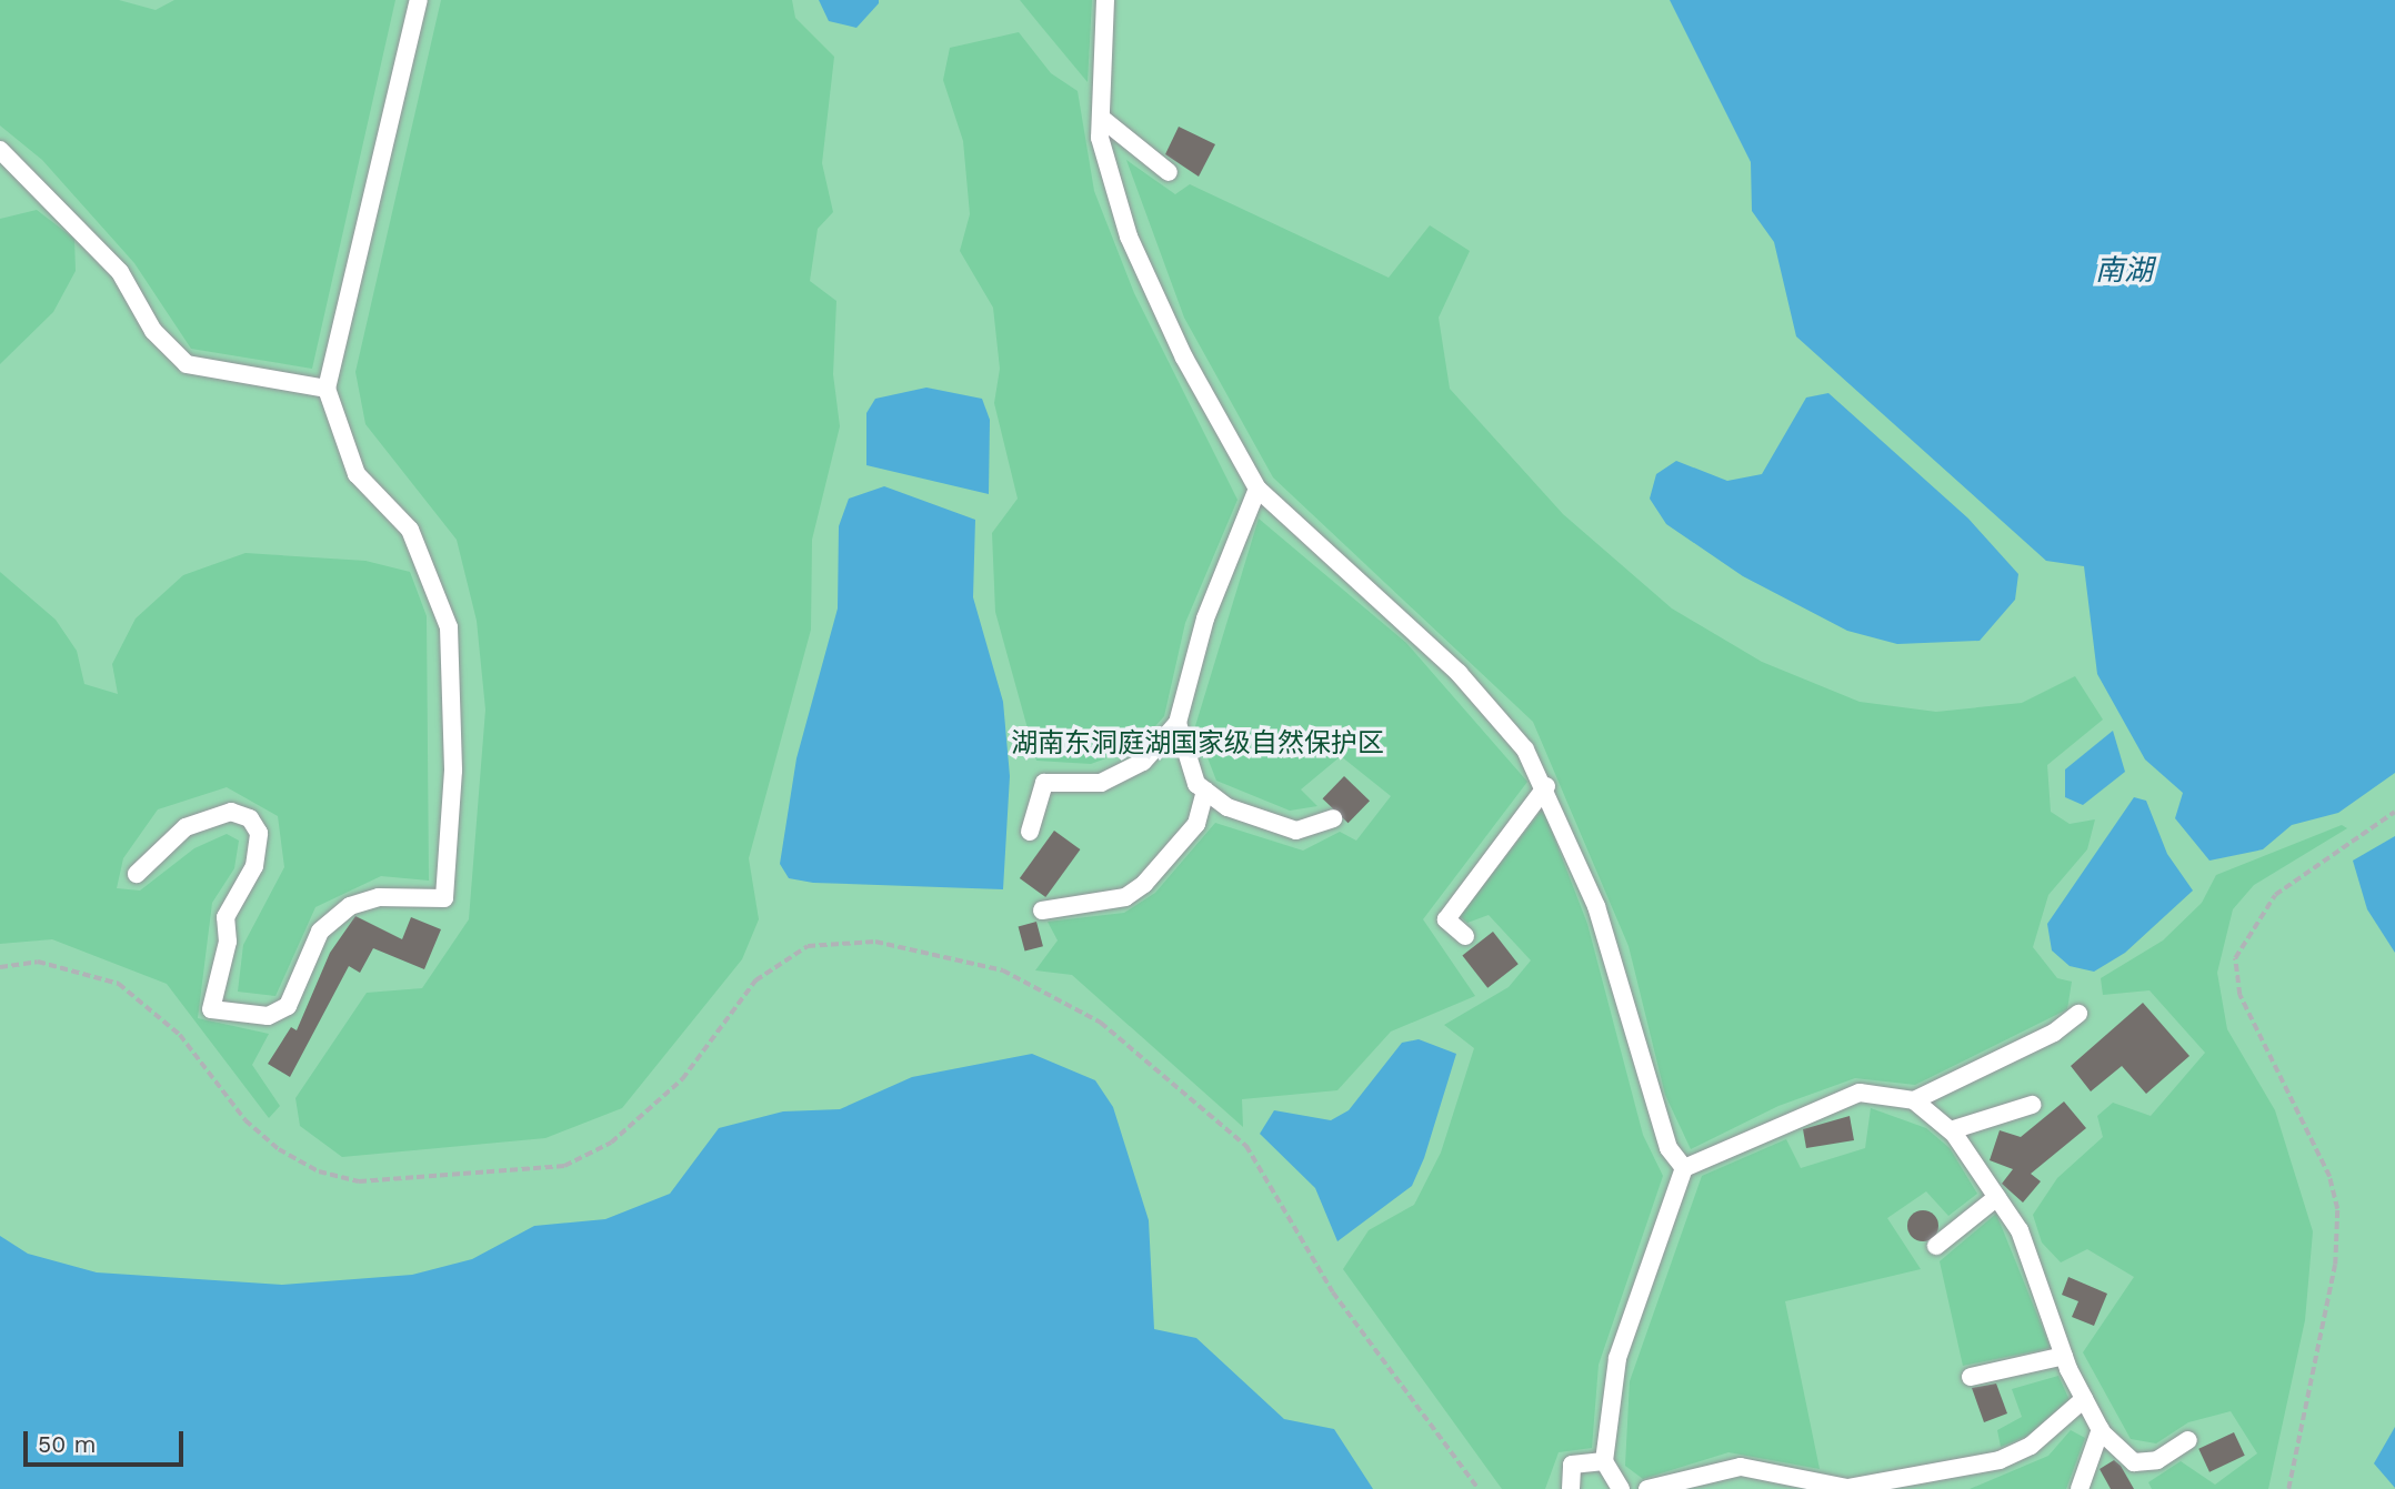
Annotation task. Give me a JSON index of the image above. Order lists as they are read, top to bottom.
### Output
{
  "water": ["南湖"],
  "parks": ["湖南东洞庭湖国家级自然保护区"],
  "scale_bar": "50 m"
}
